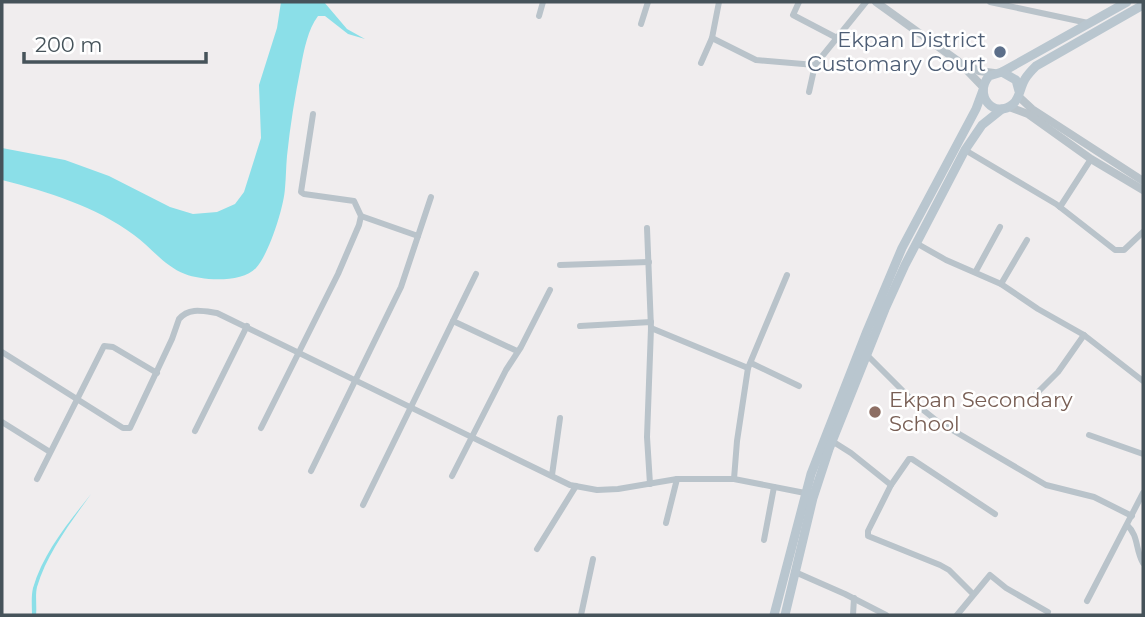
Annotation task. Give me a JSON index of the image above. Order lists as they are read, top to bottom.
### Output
{
  "places": ["Ekpan District Customary Court", "Ekpan Secondary School"],
  "scale_bar": "200 m"
}
